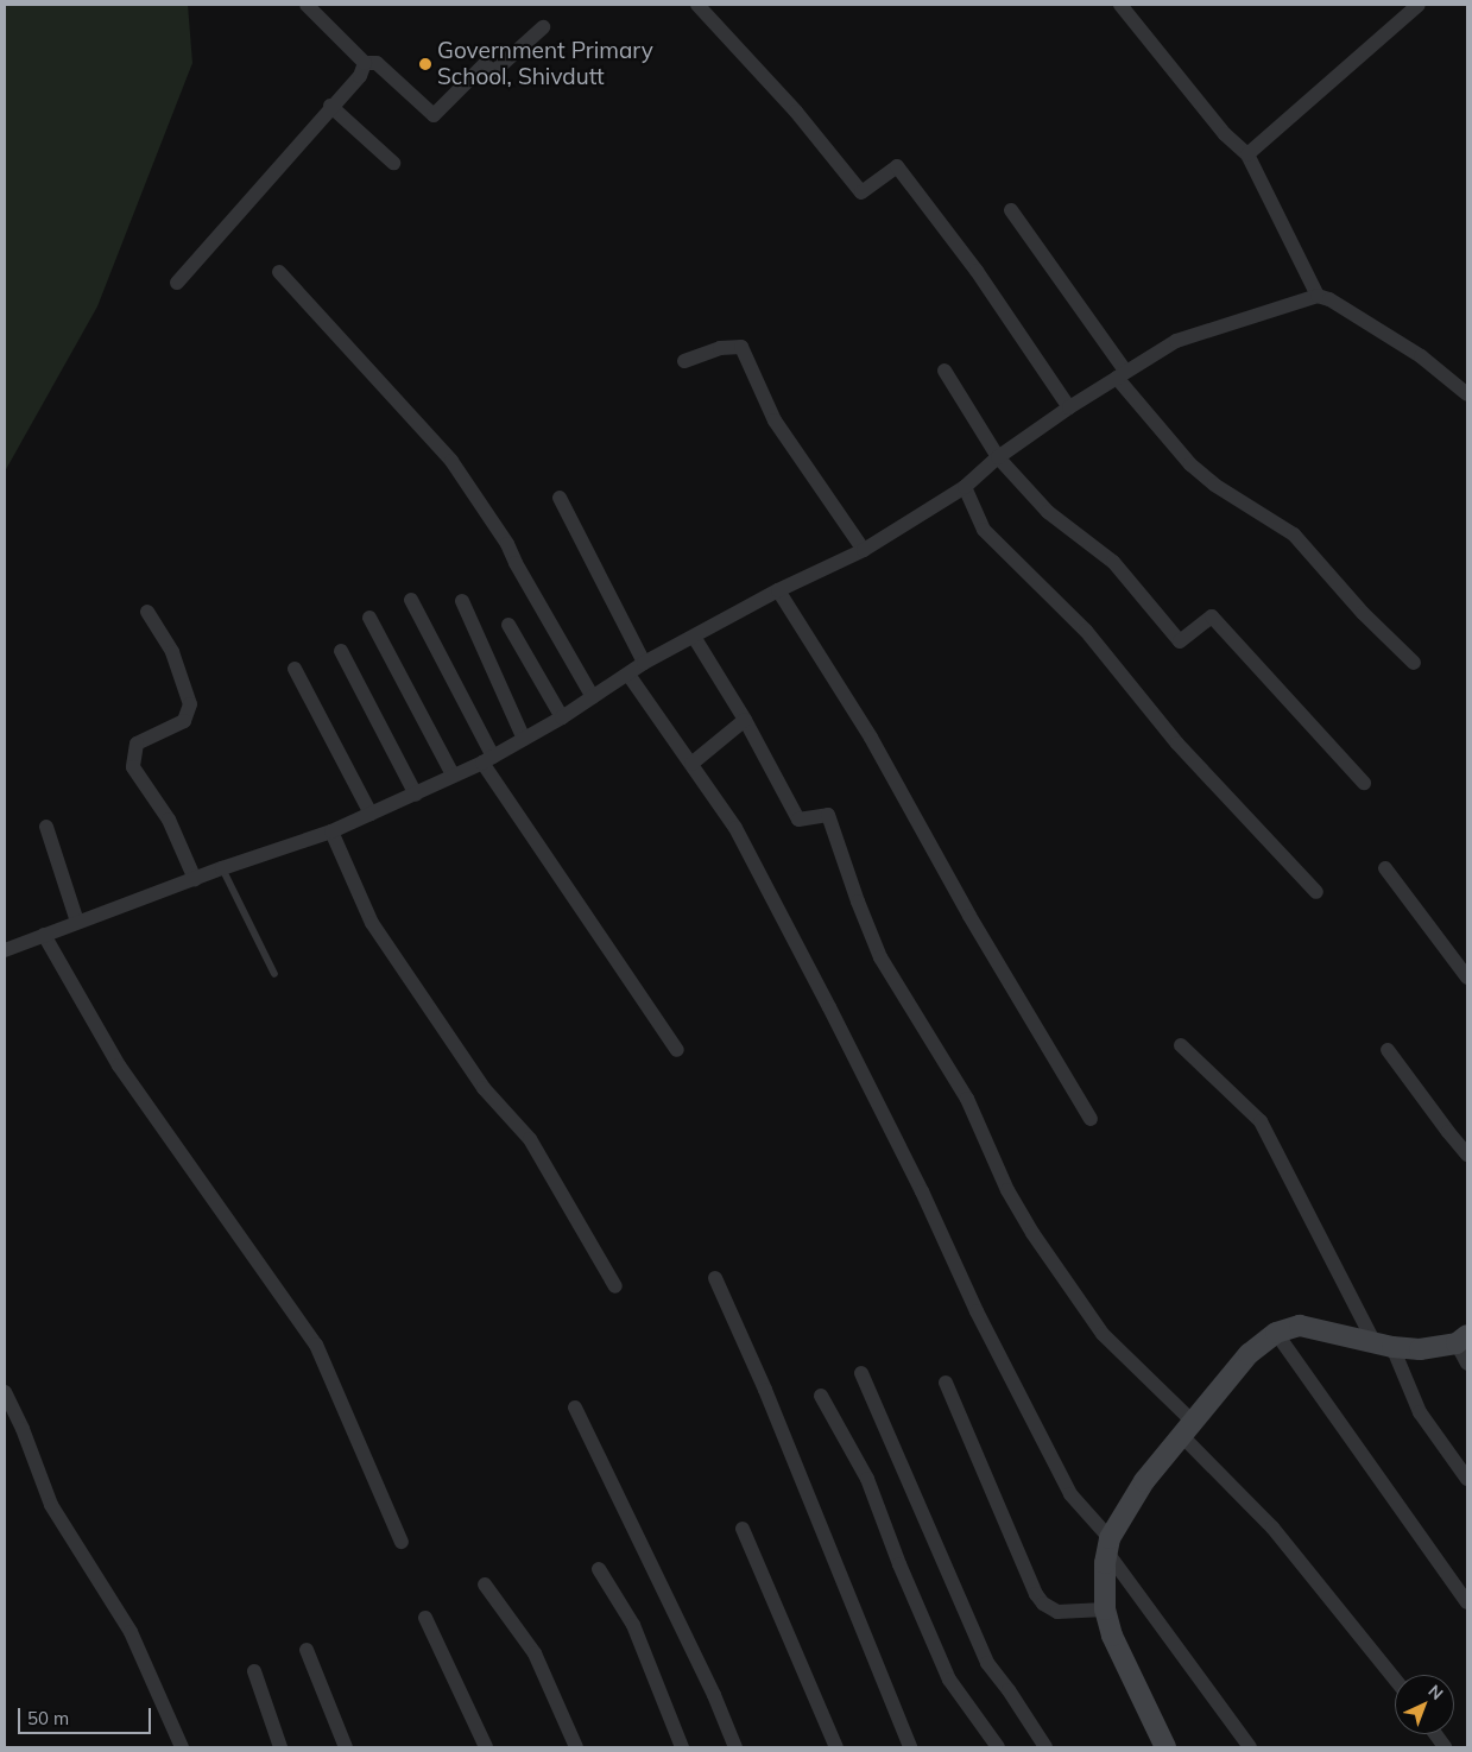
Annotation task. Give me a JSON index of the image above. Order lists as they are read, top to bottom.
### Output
{
  "places": ["Government Primary School, Shivdutt"],
  "scale_bar": "50 m",
  "north": "top right"
}
